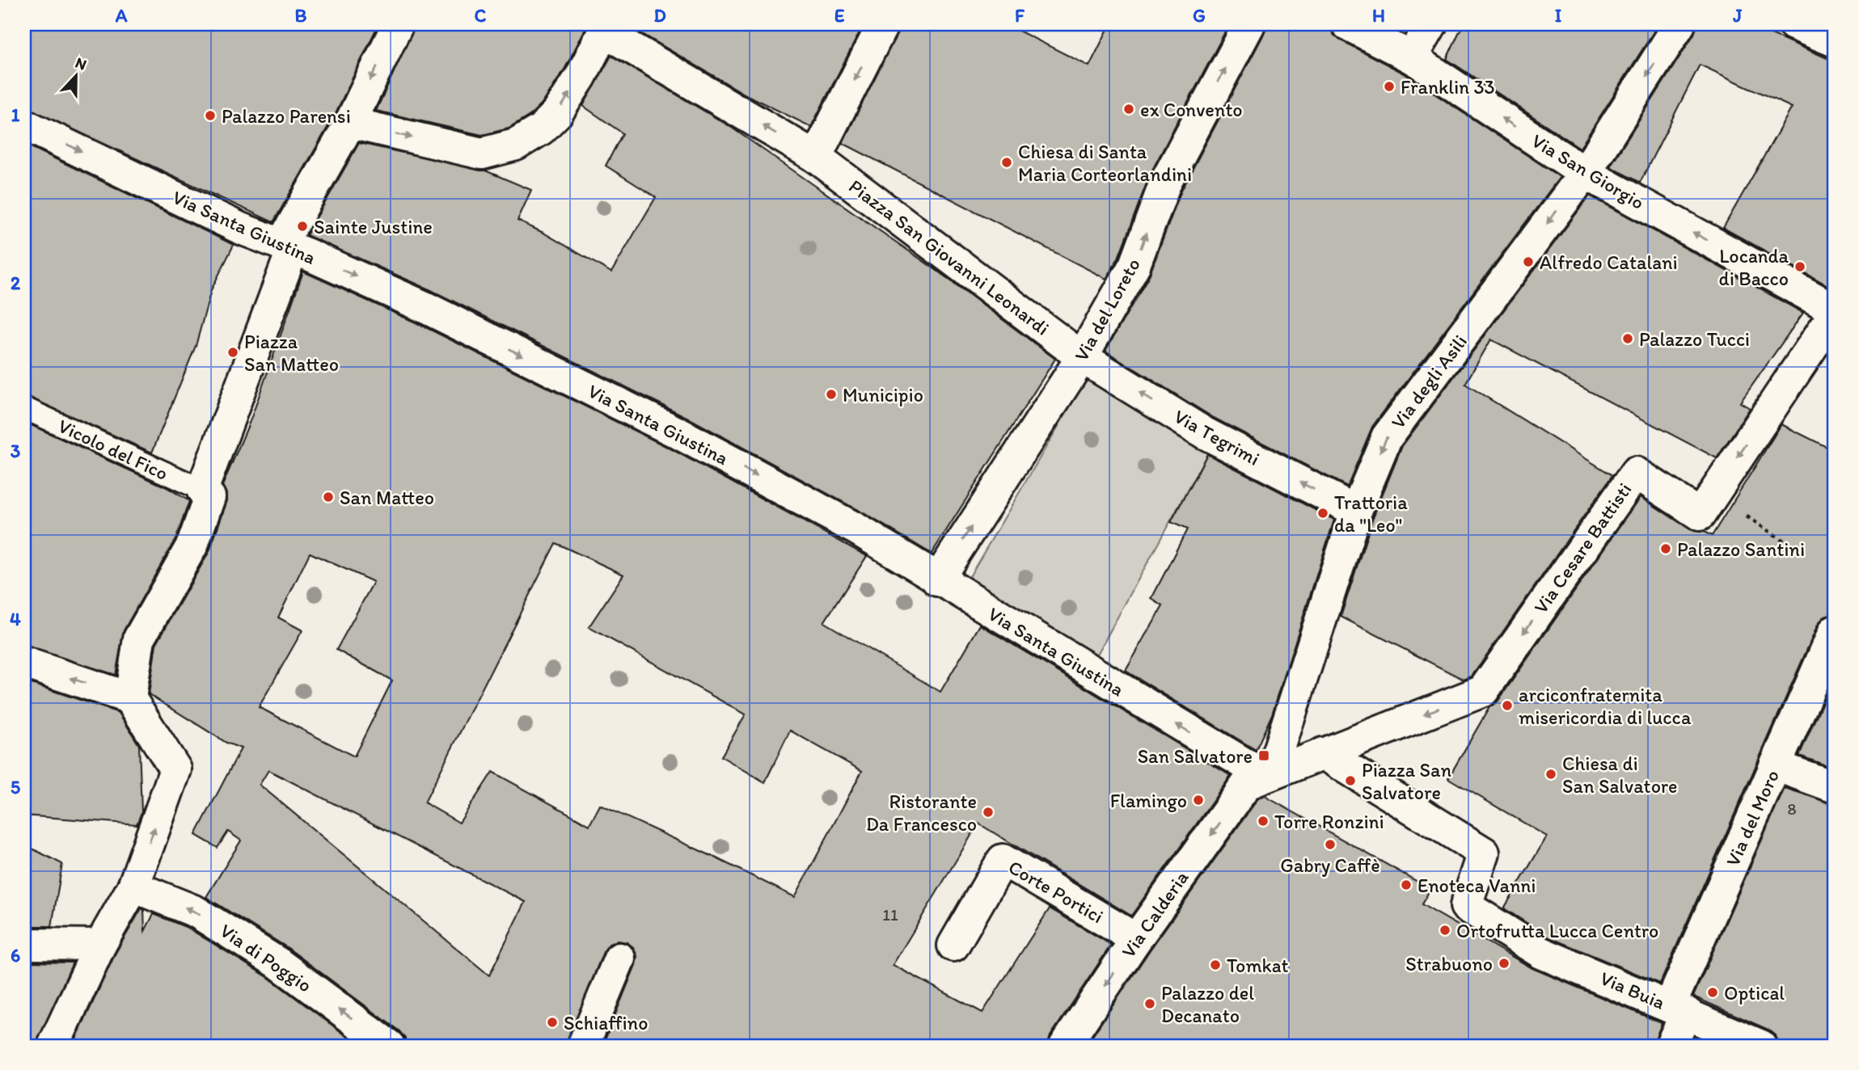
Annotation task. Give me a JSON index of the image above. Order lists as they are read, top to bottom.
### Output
{
  "streets": {
    "street": [
      "Via San Giorgio",
      "Via Santa Giustina",
      "Piazza San Giovanni Leonardi",
      "Via del Loreto",
      "Via degli Asili",
      "Via Tegrimi",
      "Via Cesare Battisti",
      "Via del Moro",
      "Corte Portici",
      "Via Calderia",
      "Via di Poggio",
      "Via Buia"
    ],
    "lane": ["Vicolo del Fico"]
  },
  "crossings": [
    ["Via San Giorgio", "Via degli Asili"],
    ["Via San Giorgio", "Via Cesare Battisti"],
    ["Via Santa Giustina", "Via del Loreto"],
    ["Via Santa Giustina", "Via degli Asili"],
    ["Via Santa Giustina", "Via Calderia"],
    ["Piazza San Giovanni Leonardi", "Via del Loreto"],
    ["Piazza San Giovanni Leonardi", "Via Tegrimi"],
    ["Via del Loreto", "Via Tegrimi"],
    ["Via degli Asili", "Via Tegrimi"],
    ["Via degli Asili", "Via Calderia"],
    ["Via Cesare Battisti", "Via Buia"],
    ["Via del Moro", "Via Buia"],
    ["Corte Portici", "Via Calderia"]
  ],
  "one_way": [
    "Via San Giorgio",
    "Piazza San Giovanni Leonardi",
    "Via del Loreto",
    "Via degli Asili",
    "Via Tegrimi",
    "Via Cesare Battisti",
    "Via Calderia",
    "Via di Poggio"
  ],
  "places": {
    "other": [
      "Franklin 33",
      "ex Convento",
      "Palazzo Parensi",
      "Chiesa di Santa Maria Corteorlandini",
      "Sainte Justine",
      "Alfredo Catalani",
      "Locanda di Bacco",
      "Palazzo Tucci",
      "Piazza San Matteo",
      "Municipio",
      "San Matteo",
      "Trattoria da \"Leo\"",
      "Palazzo Santini",
      "arciconfraternita misericordia di lucca",
      "Chiesa di San Salvatore",
      "Piazza San Salvatore",
      "Flamingo",
      "Ristorante Da Francesco",
      "Torre Ronzini",
      "Gabry Caffè",
      "Enoteca Vanni",
      "Ortofrutta Lucca Centro",
      "Strabuono",
      "Tomkat",
      "Optical",
      "Palazzo del Decanato",
      "Schiaffino"
    ],
    "transit": ["San Salvatore"]
  },
  "house_numbers": ["8", "11"],
  "north": "top",
  "grid": {
    "columns": [
      "A",
      "B",
      "C",
      "D",
      "E",
      "F",
      "G",
      "H",
      "I",
      "J"
    ],
    "rows": [
      "1",
      "2",
      "3",
      "4",
      "5",
      "6"
    ]
  }
}
